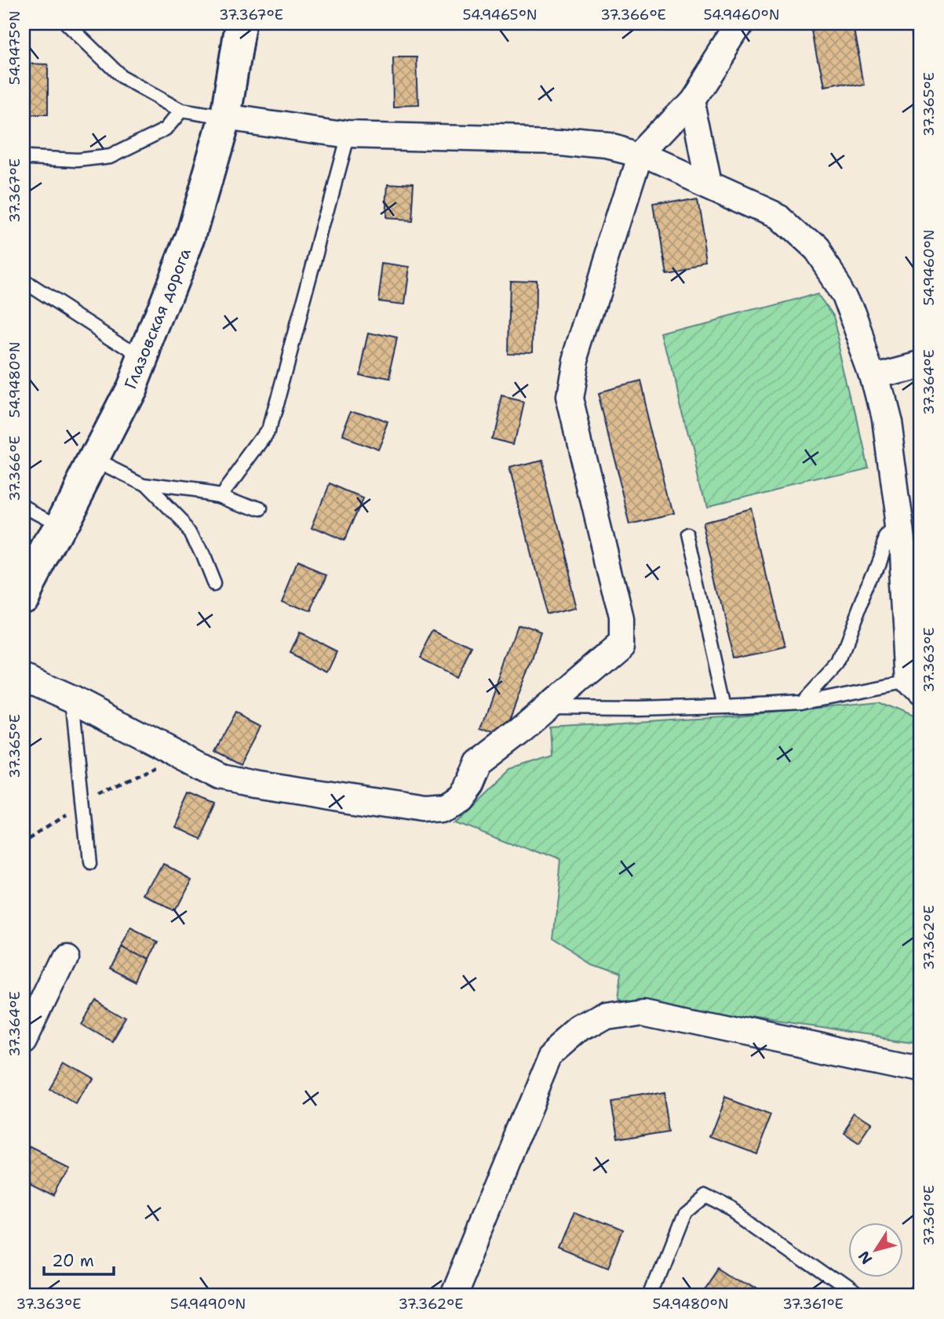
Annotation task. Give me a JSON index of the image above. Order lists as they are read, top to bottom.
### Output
{
  "streets": {
    "street": ["Глазовская дорога"]
  },
  "scale_bar": "20 m",
  "north": "bottom left",
  "coordinates": [
    "37.367°E",
    "54.9465°N",
    "37.366°E",
    "54.9460°N",
    "54.9475°N",
    "37.365°E",
    "54.9480°N",
    "37.364°E",
    "37.363°E",
    "37.362°E",
    "37.361°E",
    "54.9490°N"
  ]
}
